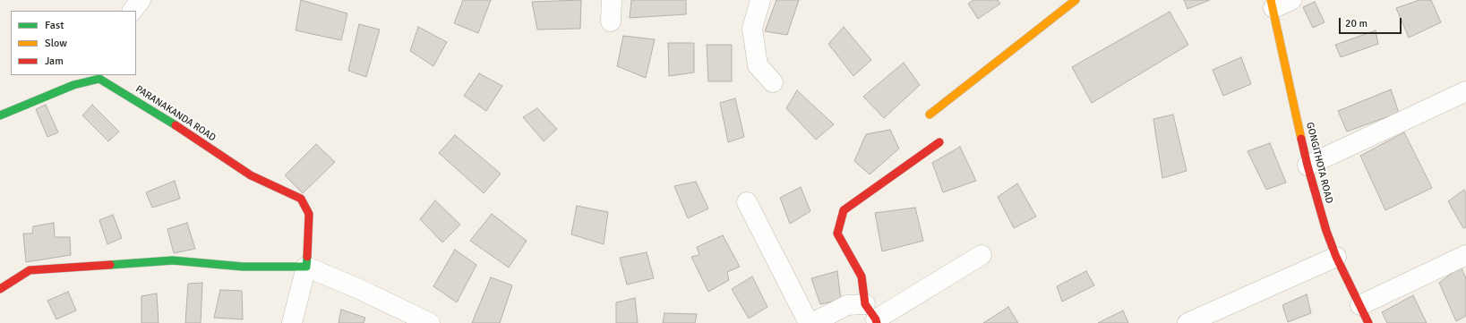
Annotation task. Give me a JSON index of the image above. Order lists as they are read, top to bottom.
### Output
{
  "streets": {
    "street": ["PARANAKANDA ROAD", "GONGITHOTA ROAD"]
  },
  "legend": ["Fast", "Slow", "Jam"],
  "scale_bar": "20 m"
}
